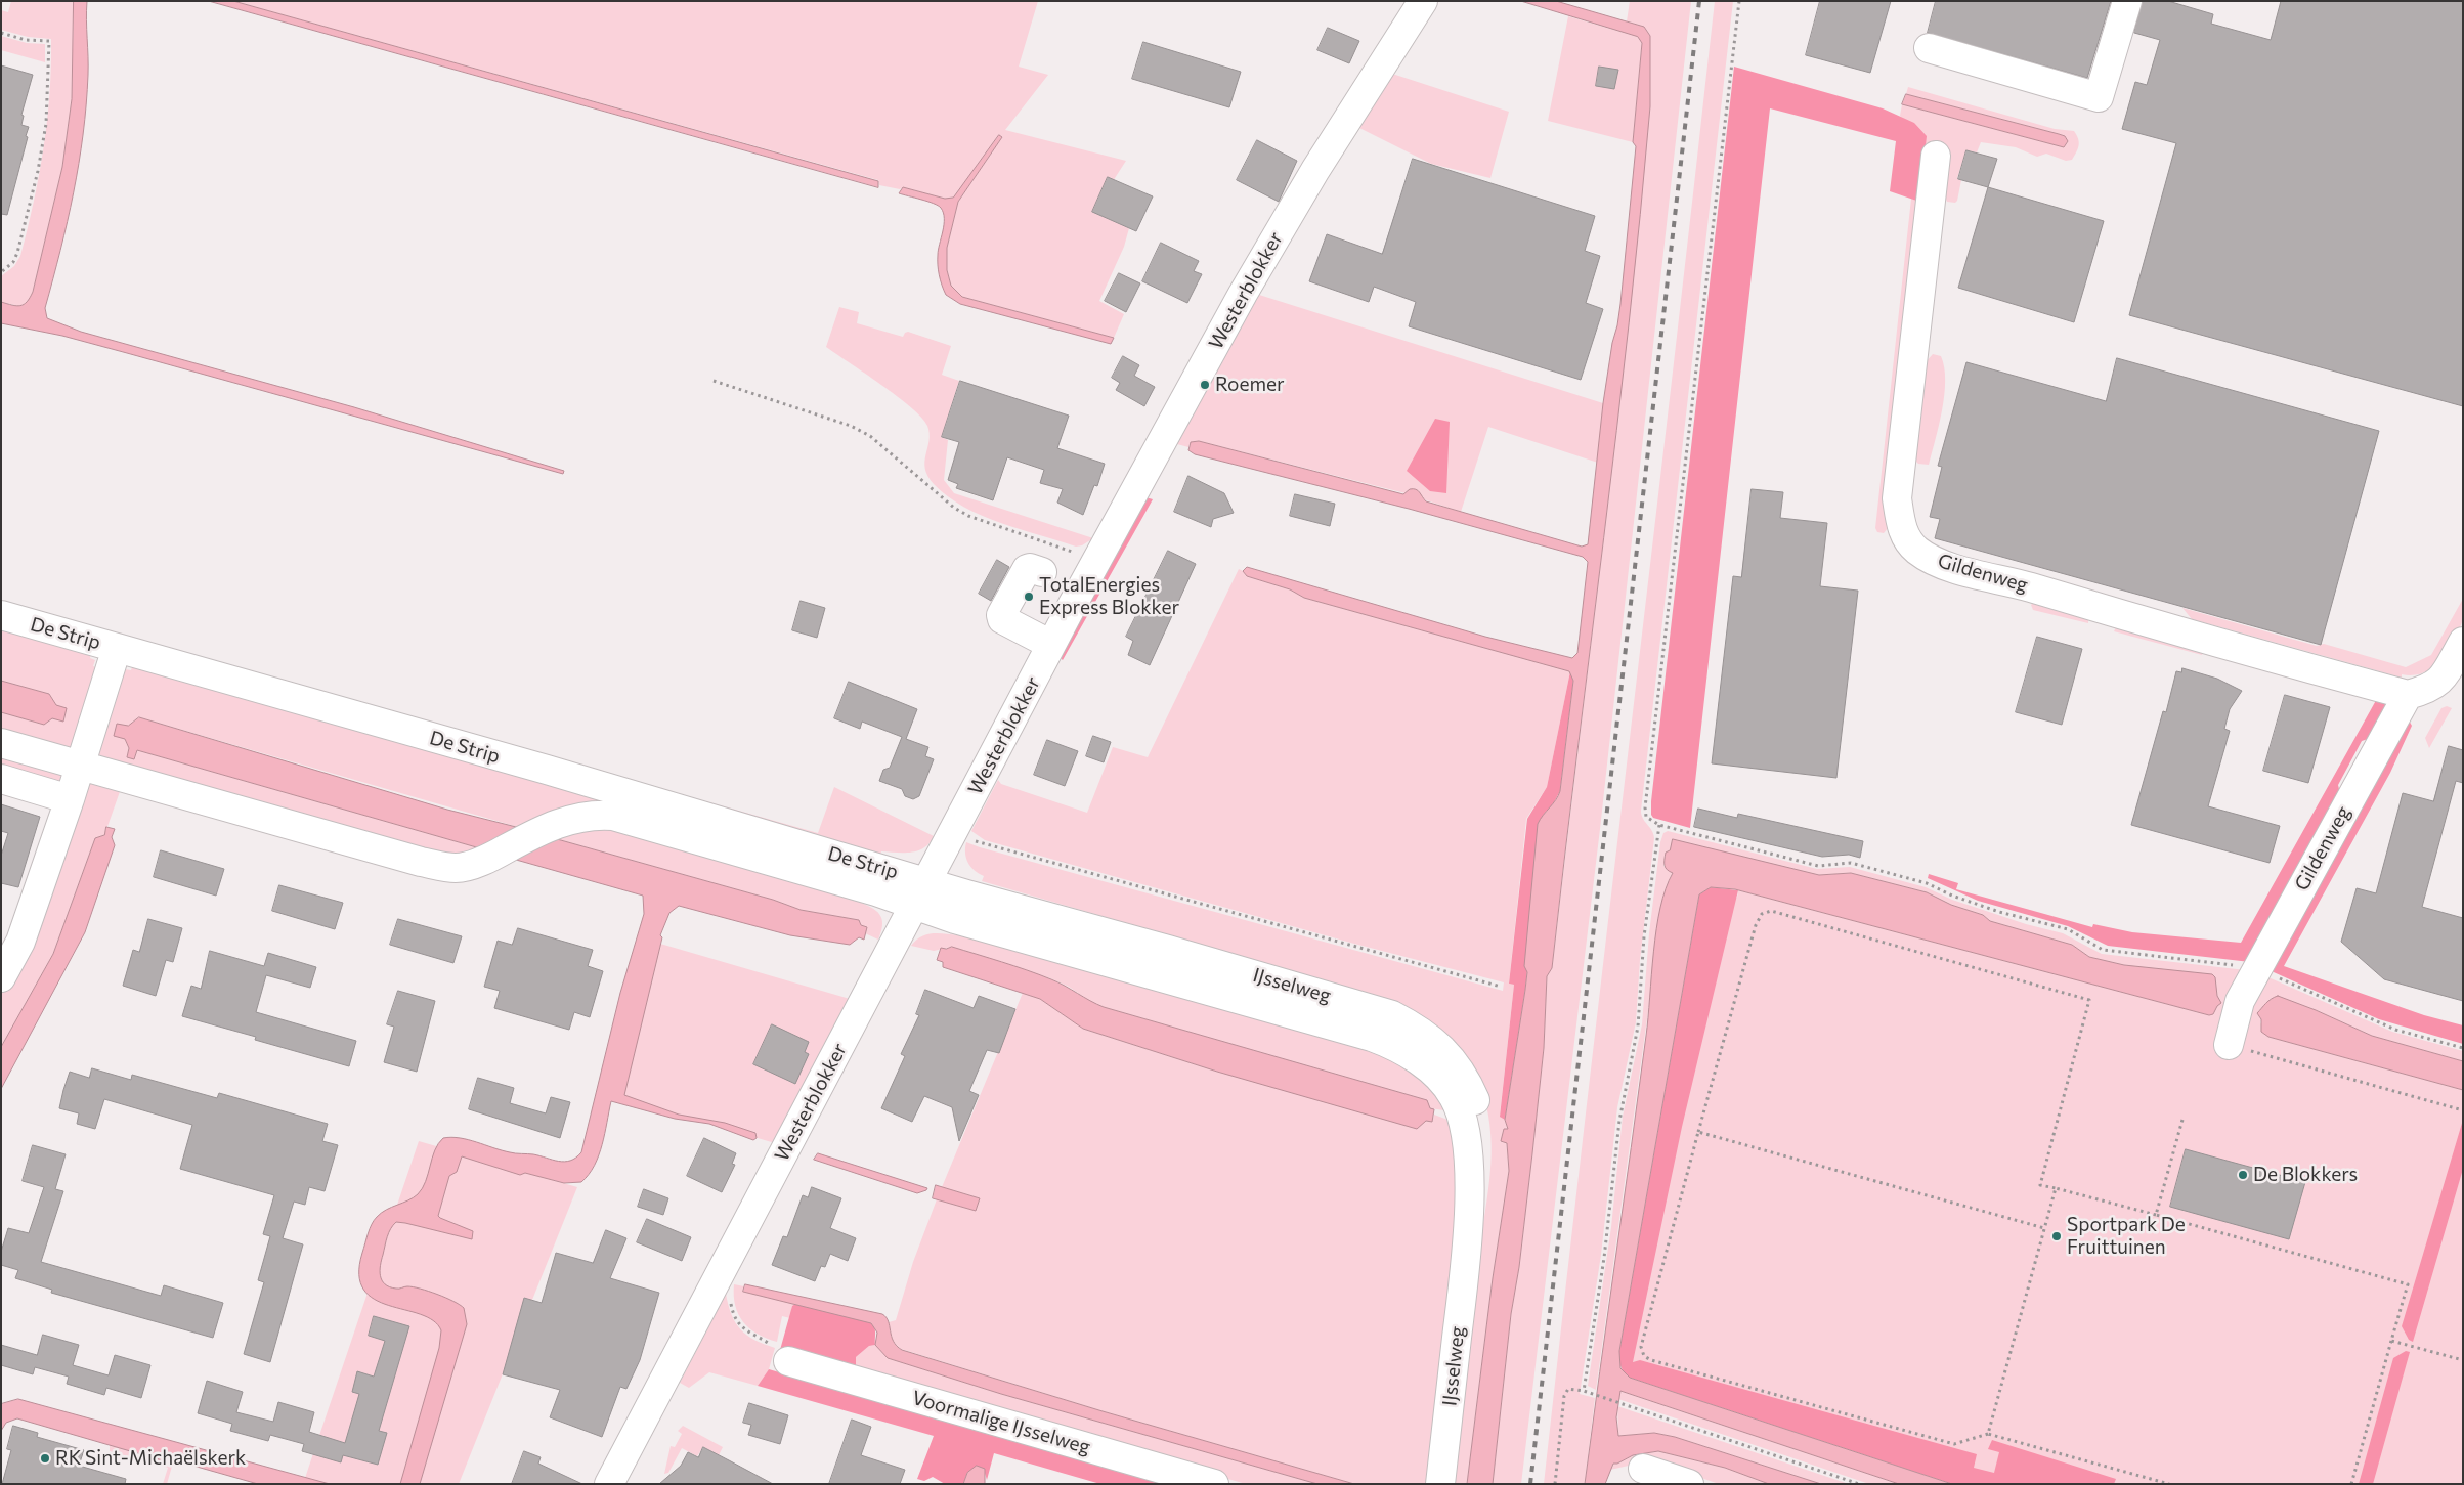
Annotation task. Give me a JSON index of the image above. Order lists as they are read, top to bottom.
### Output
{
  "streets": {
    "street": [
      "Westerblokker",
      "Gildenweg",
      "De Strip",
      "IJsselweg",
      "Voormalige IJsselweg"
    ]
  },
  "crossings": [
    ["Westerblokker", "De Strip"],
    ["Westerblokker", "IJsselweg"],
    ["De Strip", "IJsselweg"]
  ],
  "places": [
    "Roemer",
    "TotalEnergies Express Blokker",
    "De Blokkers",
    "Sportpark De Fruittuinen",
    "RK Sint-Michaëlskerk"
  ]
}
